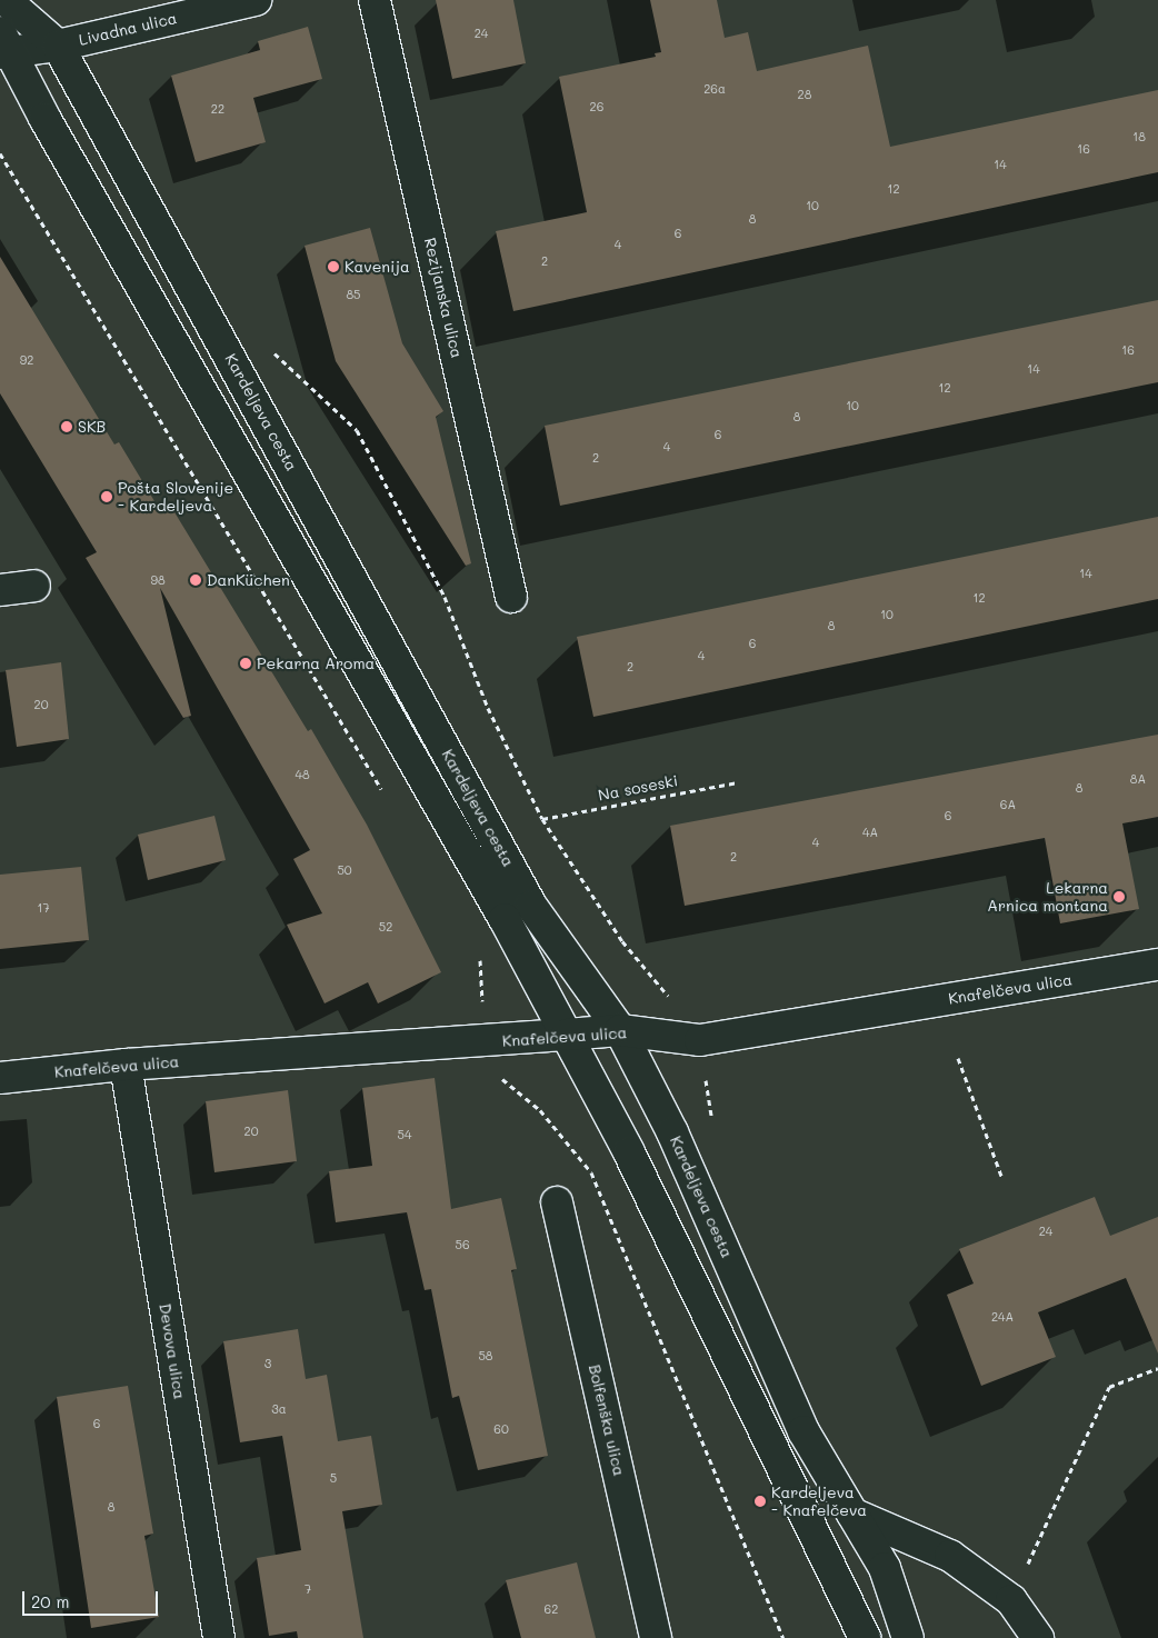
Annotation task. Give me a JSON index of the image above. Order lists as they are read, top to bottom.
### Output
{
  "streets": {
    "street": [
      "Livadna ulica",
      "Rezijanska ulica",
      "Kardeljeva cesta",
      "Knafelčeva ulica",
      "Devova ulica",
      "Bolfenška ulica"
    ],
    "path": ["Na soseski"]
  },
  "crossings": [
    ["Livadna ulica", "Kardeljeva cesta"],
    ["Kardeljeva cesta", "Knafelčeva ulica"],
    ["Knafelčeva ulica", "Devova ulica"]
  ],
  "places": [
    "Kavenija",
    "SKB",
    "Pošta Slovenije - Kardeljeva",
    "DanKüchen",
    "Pekarna Aroma",
    "Lekarna Arnica montana",
    "Kardeljeva - Knafelčeva"
  ],
  "house_numbers": [
    "24",
    "26a",
    "28",
    "26",
    "22",
    "18",
    "16",
    "14",
    "12",
    "10",
    "8",
    "6",
    "4",
    "2",
    "85",
    "16",
    "92",
    "14",
    "12",
    "10",
    "8",
    "6",
    "4",
    "2",
    "14",
    "98",
    "12",
    "10",
    "8",
    "6",
    "4",
    "2",
    "20",
    "48",
    "8A",
    "8",
    "6A",
    "6",
    "4A",
    "4",
    "2",
    "50",
    "17",
    "52",
    "20",
    "54",
    "24",
    "56",
    "24A",
    "58",
    "3",
    "3a",
    "6",
    "60",
    "5",
    "8",
    "7",
    "62"
  ],
  "scale_bar": "20 m"
}
